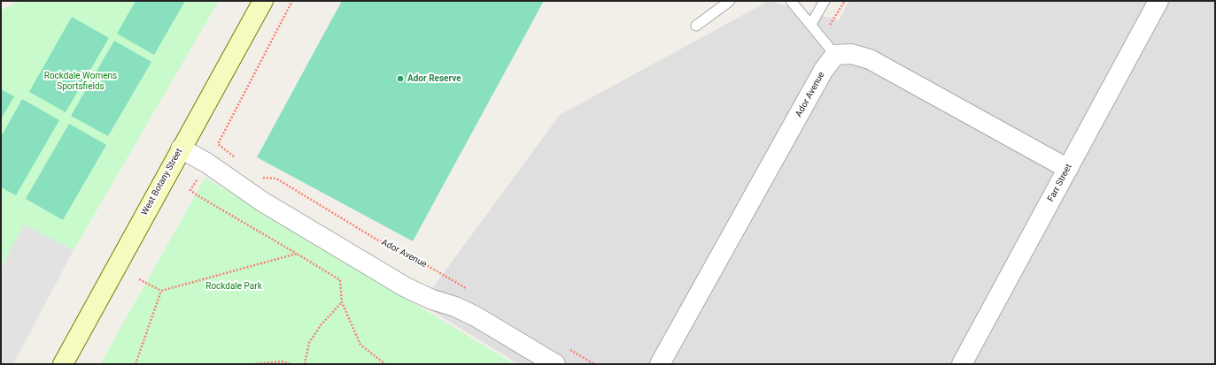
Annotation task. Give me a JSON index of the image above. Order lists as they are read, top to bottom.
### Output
{
  "streets": {
    "main road": ["West Botany Street"],
    "street": ["Ador Avenue", "Farr Street"]
  },
  "parks": ["Rockdale Womens Sportsfields", "Rockdale Park"],
  "places": ["Ador Reserve"]
}
